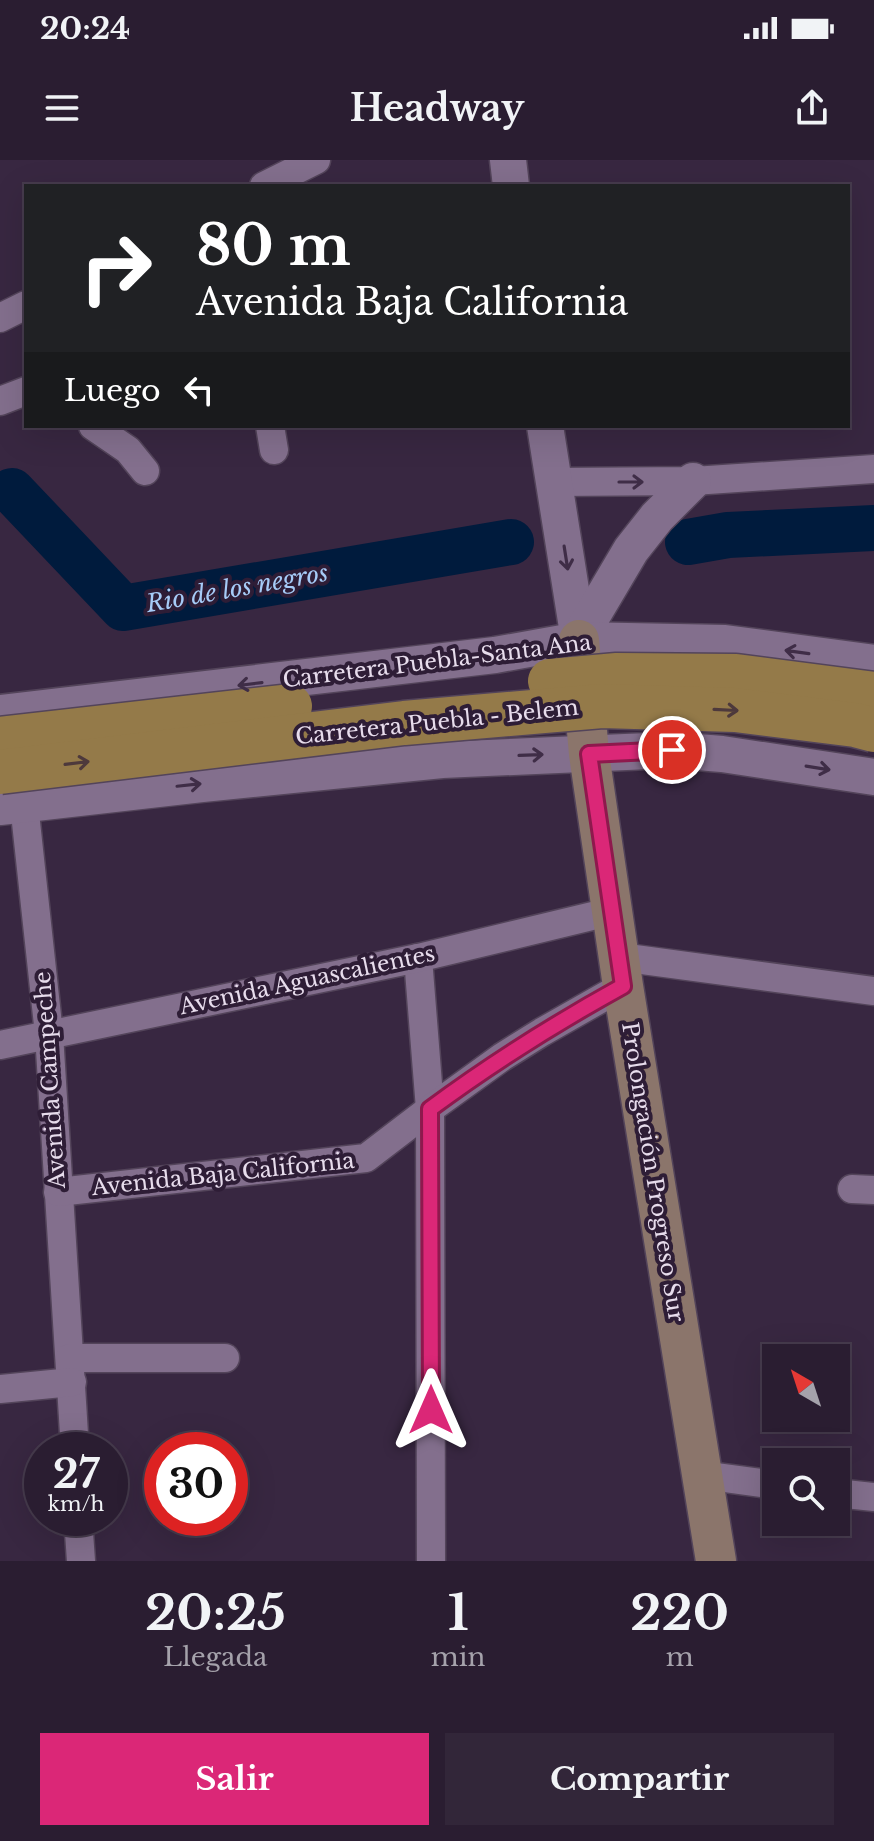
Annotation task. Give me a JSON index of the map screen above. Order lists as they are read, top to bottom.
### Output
{
  "streets": {
    "main road": ["Carretera Puebla - Belem", "Prolongación Progreso Sur"],
    "street": [
      "Carretera Puebla-Santa Ana",
      "Avenida Aguascalientes",
      "Avenida Campeche",
      "Avenida Baja California"
    ]
  },
  "crossings": [
    ["Carretera Puebla-Santa Ana", "Carretera Puebla - Belem"],
    ["Carretera Puebla-Santa Ana", "Avenida Campeche"],
    ["Carretera Puebla-Santa Ana", "Prolongación Progreso Sur"],
    ["Carretera Puebla - Belem", "Avenida Campeche"],
    ["Carretera Puebla - Belem", "Prolongación Progreso Sur"],
    ["Avenida Aguascalientes", "Avenida Campeche"],
    ["Avenida Aguascalientes", "Prolongación Progreso Sur"],
    ["Avenida Campeche", "Avenida Baja California"],
    ["Prolongación Progreso Sur", "Avenida Baja California"]
  ],
  "water": ["Rio de los negros"],
  "north": "top left",
  "page": {
    "status": "20:24",
    "header": "Headway",
    "turn": ["80 m", "Avenida Baja California"],
    "then": "Luego",
    "speed": "27 km/h",
    "limit": "30",
    "eta": [
      "20:25",
      "Llegada",
      "1",
      "min",
      "220",
      "m"
    ],
    "buttons": ["Salir", "Compartir"]
  }
}
